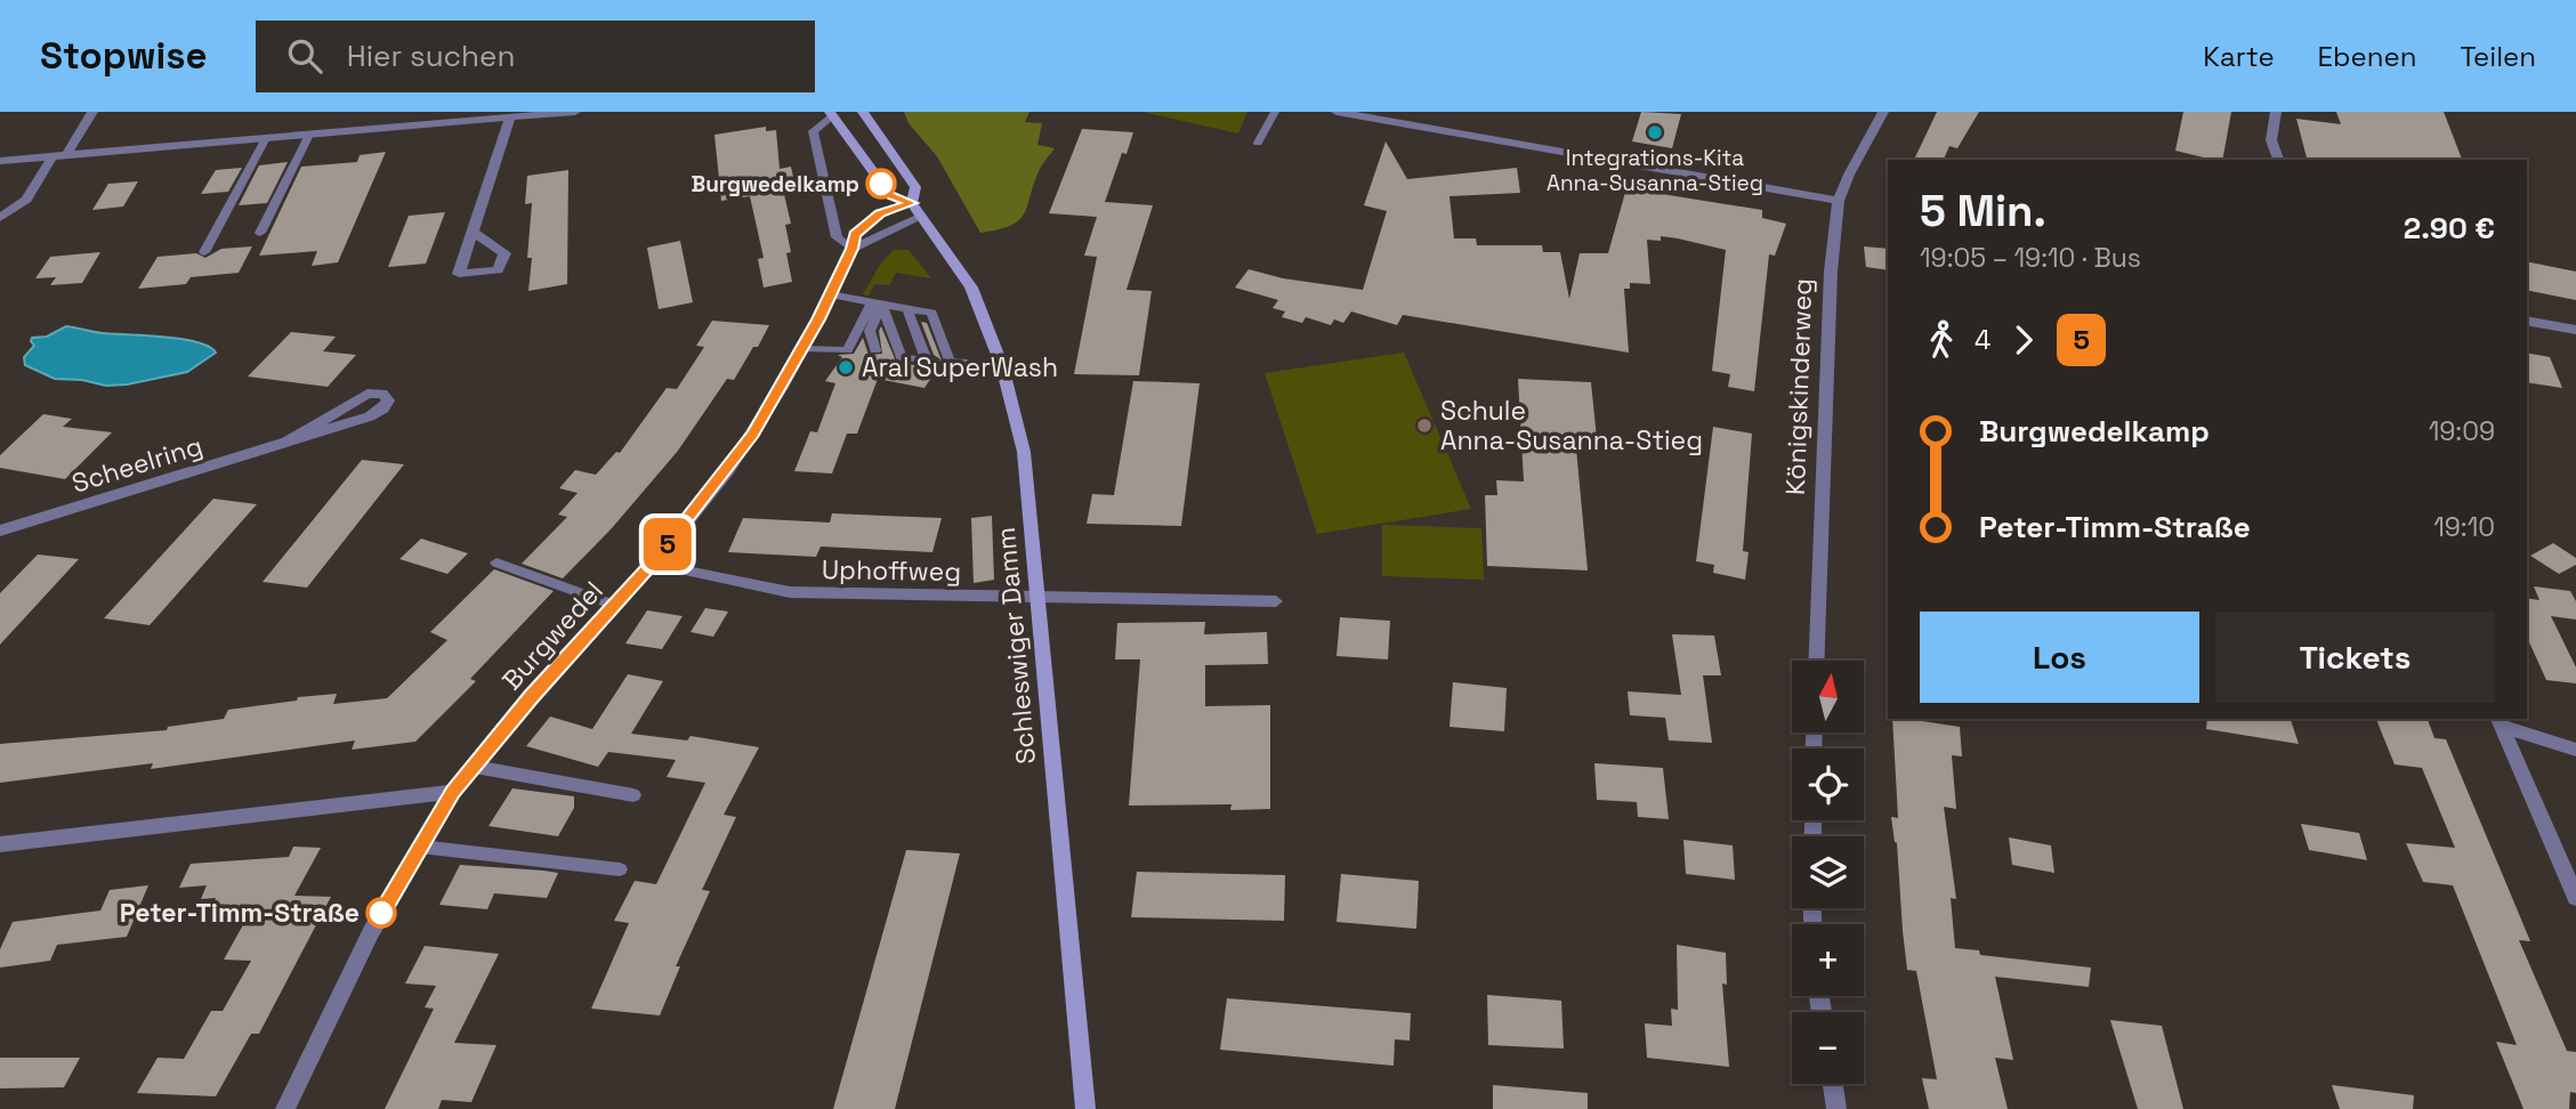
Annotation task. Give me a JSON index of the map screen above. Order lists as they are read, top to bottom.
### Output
{
  "streets": {
    "main road": ["Schleswiger Damm"],
    "street": ["Königskinderweg", "Scheelring", "Burgwedel"],
    "lane": ["Uphoffweg"]
  },
  "crossings": [
    ["Uphoffweg", "Burgwedel"],
    ["Uphoffweg", "Schleswiger Damm"],
    ["Burgwedel", "Schleswiger Damm"]
  ],
  "places": [
    "Integrations-Kita Anna-Susanna-Stieg",
    "Burgwedelkamp",
    "Aral SuperWash",
    "Schule Anna-Susanna-Stieg",
    "Peter-Timm-Straße"
  ],
  "lines": ["bus line 5"],
  "north": "top",
  "page": {
    "header": "Stopwise",
    "search": "Hier suchen",
    "nav": ["Karte", "Ebenen", "Teilen"],
    "on_map": "5",
    "heading": ["5 Min.", "19:05 – 19:10 · Bus", "2.90 €"],
    "legs": ["4", "5"],
    "list": [
      {
        "name": "Burgwedelkamp",
        "value": "19:09"
      },
      {
        "name": "Peter-Timm-Straße",
        "value": "19:10"
      }
    ],
    "buttons": ["Los", "Tickets"],
    "map_buttons": ["+", "−"]
  }
}
